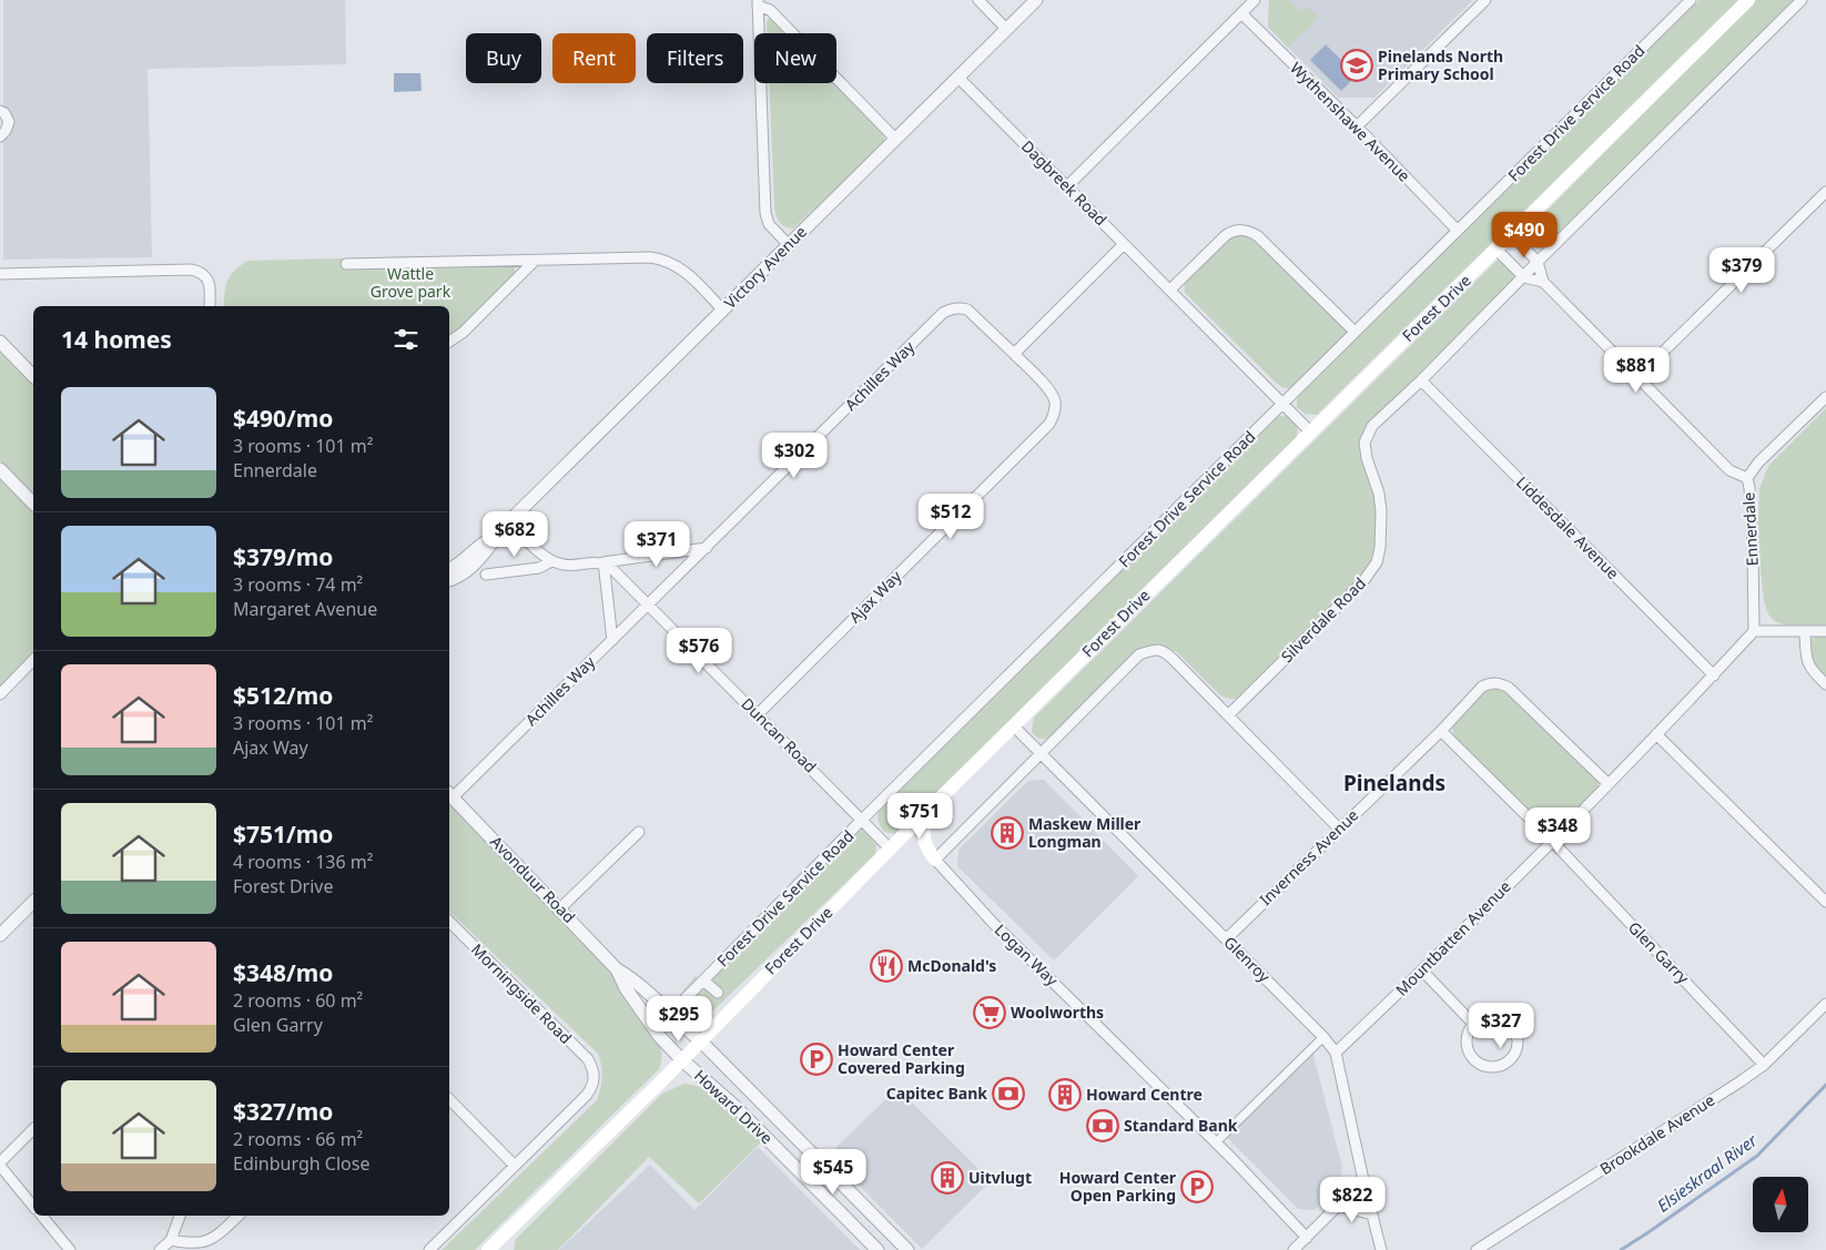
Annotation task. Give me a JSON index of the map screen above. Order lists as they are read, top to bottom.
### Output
{
  "streets": {
    "main road": ["Forest Drive"],
    "street": [
      "Forest Drive Service Road",
      "Wythenshawe Avenue",
      "Dagbreek Road",
      "Victory Avenue",
      "Achilles Way",
      "Liddesdale Avenue",
      "Ennerdale",
      "Ajax Way",
      "Silverdale Road",
      "Duncan Road",
      "Inverness Avenue",
      "Avonduur Road",
      "Mountbatten Avenue",
      "Glen Garry",
      "Logan Way",
      "Glenroy",
      "Morningside Road",
      "Howard Drive",
      "Brookdale Avenue"
    ]
  },
  "crossings": [
    ["Forest Drive Service Road", "Wythenshawe Avenue"],
    ["Forest Drive Service Road", "Dagbreek Road"],
    ["Forest Drive Service Road", "Duncan Road"],
    ["Dagbreek Road", "Victory Avenue"],
    ["Dagbreek Road", "Forest Drive"],
    ["Forest Drive", "Ennerdale"],
    ["Forest Drive", "Duncan Road"],
    ["Forest Drive", "Avonduur Road"],
    ["Forest Drive", "Glenroy"],
    ["Forest Drive", "Howard Drive"],
    ["Achilles Way", "Ajax Way"],
    ["Achilles Way", "Duncan Road"],
    ["Achilles Way", "Avonduur Road"],
    ["Liddesdale Avenue", "Silverdale Road"],
    ["Liddesdale Avenue", "Mountbatten Avenue"],
    ["Ennerdale", "Mountbatten Avenue"],
    ["Ajax Way", "Duncan Road"],
    ["Inverness Avenue", "Mountbatten Avenue"],
    ["Inverness Avenue", "Glenroy"],
    ["Avonduur Road", "Howard Drive"],
    ["Mountbatten Avenue", "Glen Garry"],
    ["Mountbatten Avenue", "Glenroy"],
    ["Glen Garry", "Brookdale Avenue"]
  ],
  "districts": ["Pinelands"],
  "water": ["Elsieskraal River"],
  "parks": ["Wattle Grove park"],
  "places": {
    "school or university": ["Pinelands North Primary School"],
    "building": ["Maskew Miller Longman", "Howard Centre", "Uitvlugt"],
    "restaurant": ["McDonald's"],
    "supermarket": ["Woolworths"],
    "parking": ["Howard Center Covered Parking", "Howard Center Open Parking"],
    "bank": ["Capitec Bank", "Standard Bank"]
  },
  "north": "top",
  "page": {
    "chip": [
      "Buy",
      "Rent",
      "Filters",
      "New"
    ],
    "price": [
      "$490",
      "$379",
      "$881",
      "$302",
      "$512",
      "$682",
      "$371",
      "$576",
      "$751",
      "$348",
      "$295",
      "$327",
      "$545",
      "$822"
    ],
    "heading": "14 homes",
    "list": [
      {
        "name": "$490/mo",
        "note": "3 rooms · 101 m² · Ennerdale"
      },
      {
        "name": "$379/mo",
        "note": "3 rooms · 74 m² · Margaret Avenue"
      },
      {
        "name": "$512/mo",
        "note": "3 rooms · 101 m² · Ajax Way"
      },
      {
        "name": "$751/mo",
        "note": "4 rooms · 136 m² · Forest Drive"
      },
      {
        "name": "$348/mo",
        "note": "2 rooms · 60 m² · Glen Garry"
      },
      {
        "name": "$327/mo",
        "note": "2 rooms · 66 m² · Edinburgh Close"
      }
    ]
  }
}
